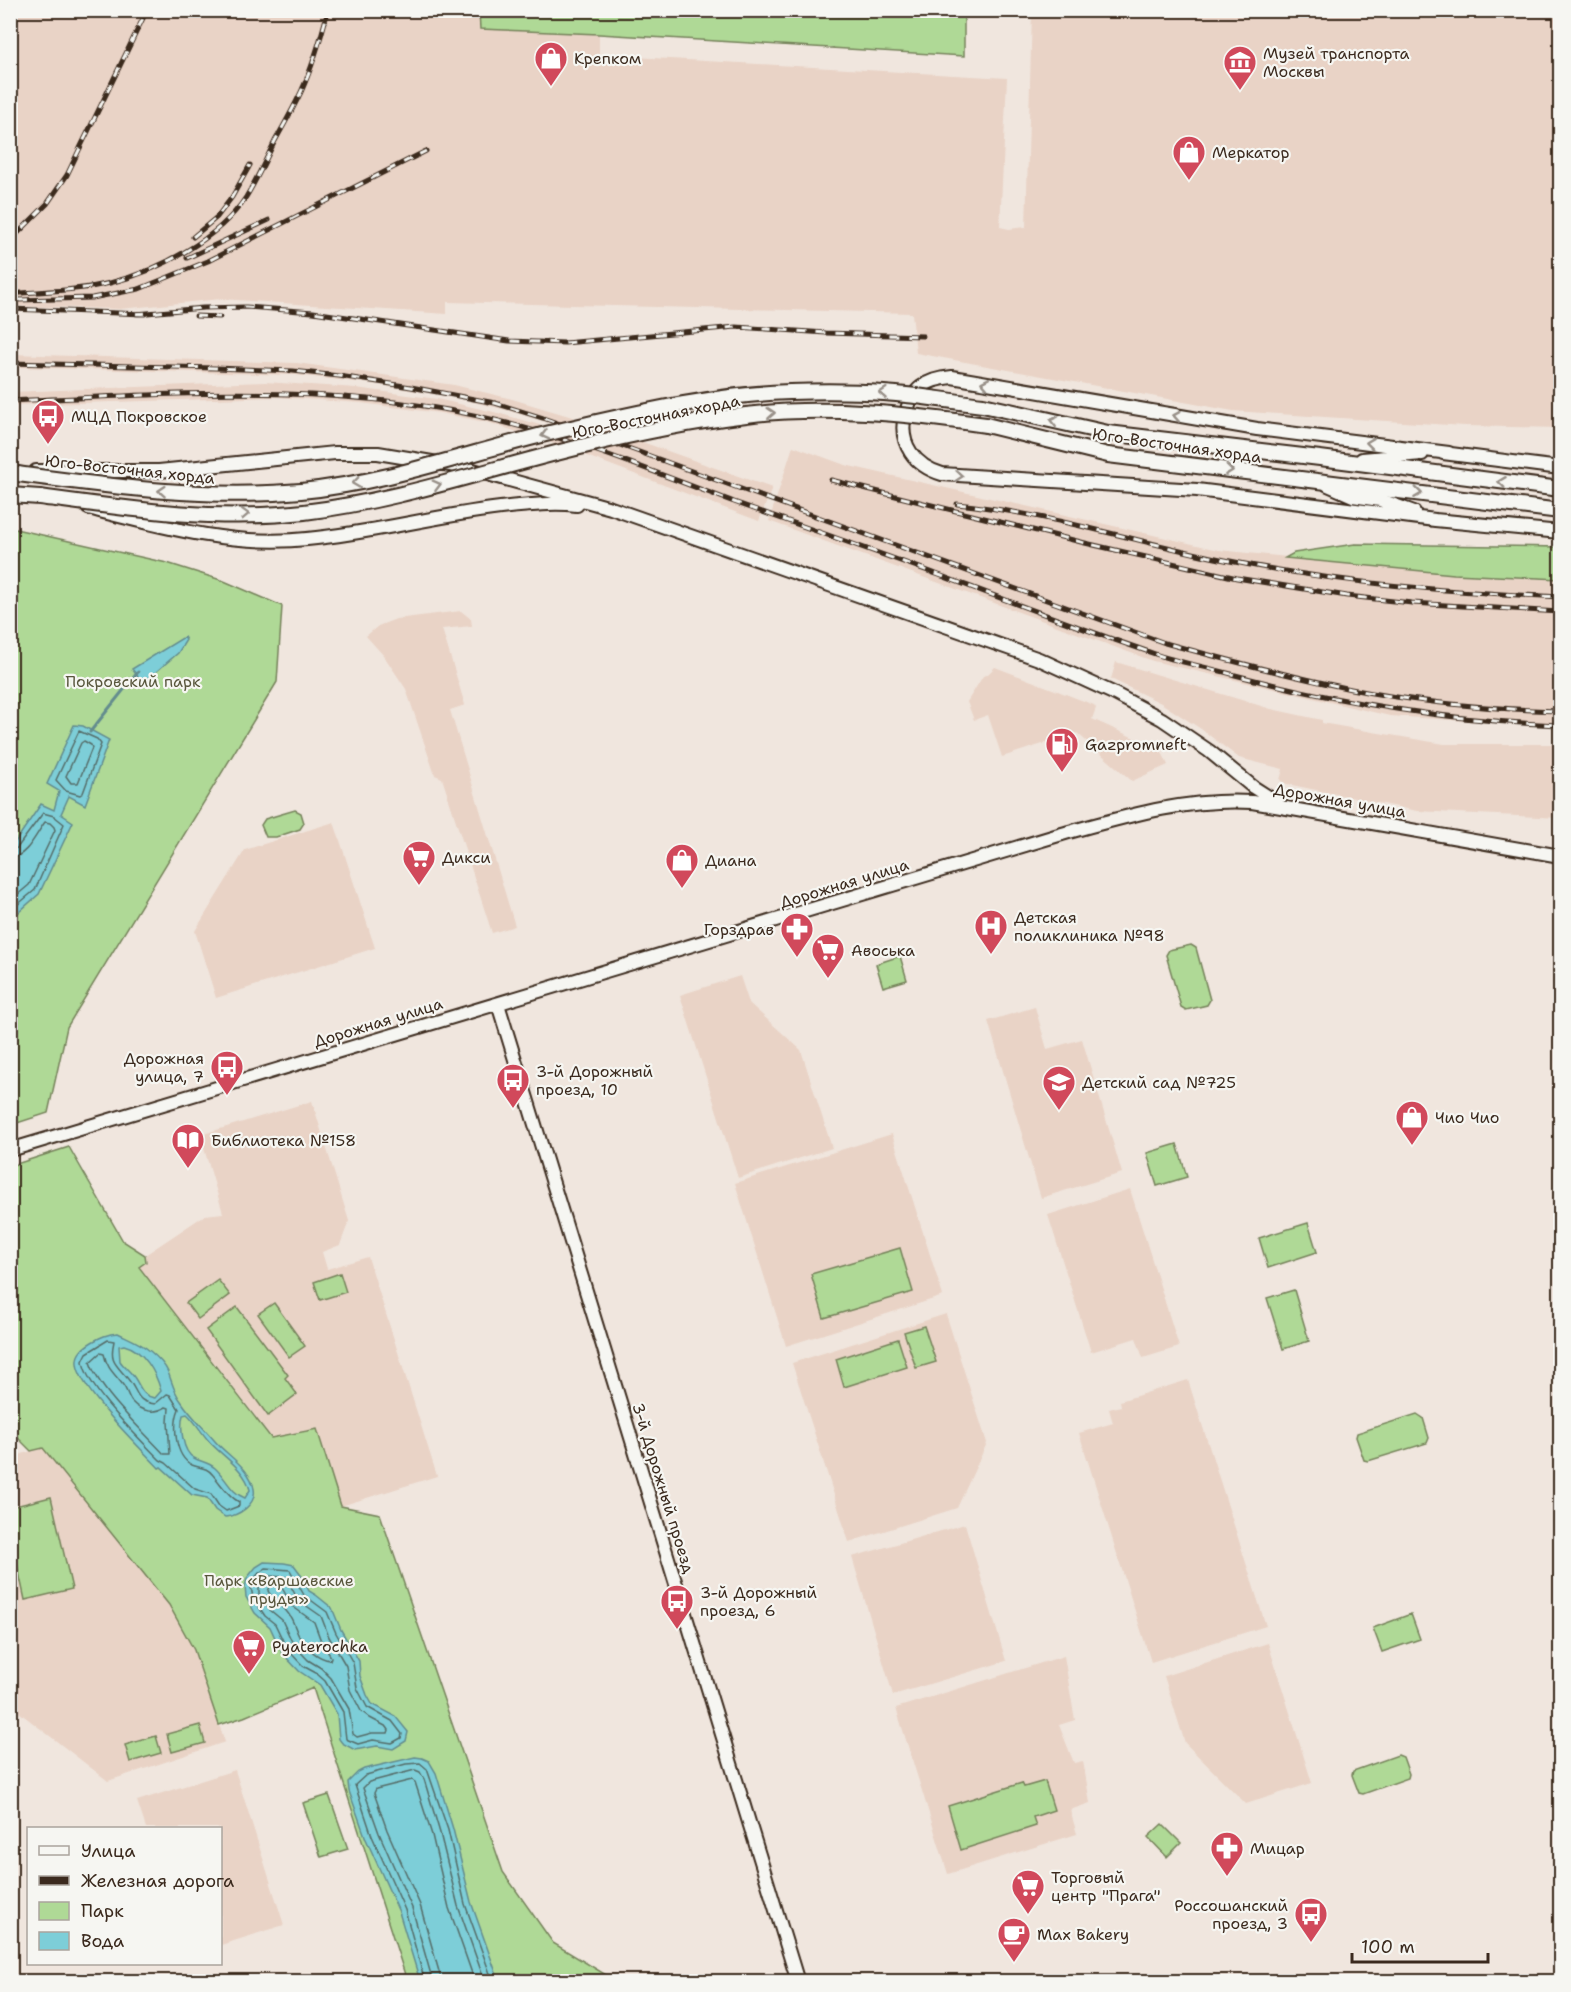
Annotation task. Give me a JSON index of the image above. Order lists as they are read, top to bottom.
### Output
{
  "streets": {
    "main road": ["Юго-Восточная хорда", "Дорожная улица", "3-й Дорожный проезд"]
  },
  "crossings": [
    ["Дорожная улица", "3-й Дорожный проезд"]
  ],
  "parks": ["Покровский парк", "Парк «Варшавские пруды»"],
  "places": {
    "shop": [
      "Крепком",
      "Меркатор",
      "Диана",
      "Чио Чио"
    ],
    "museum": ["Музей транспорта Москвы"],
    "bus stop": [
      "МЦД Покровское",
      "Дорожная улица, 7",
      "3-й Дорожный проезд, 10",
      "3-й Дорожный проезд, 6",
      "Россошанский проезд, 3"
    ],
    "fuel station": ["Gazpromneft"],
    "supermarket": [
      "Дикси",
      "Авоська",
      "Pyaterochka",
      "Торговый центр \"Прага\""
    ],
    "hospital": ["Детская поликлиника №98"],
    "pharmacy": ["Горздрав", "Мицар"],
    "school or university": ["Детский сад №725"],
    "library": ["Библиотека №158"],
    "cafe": ["Max Bakery"]
  },
  "legend": [
    "Улица",
    "Железная дорога",
    "Парк",
    "Вода"
  ],
  "scale_bar": "100 m"
}
